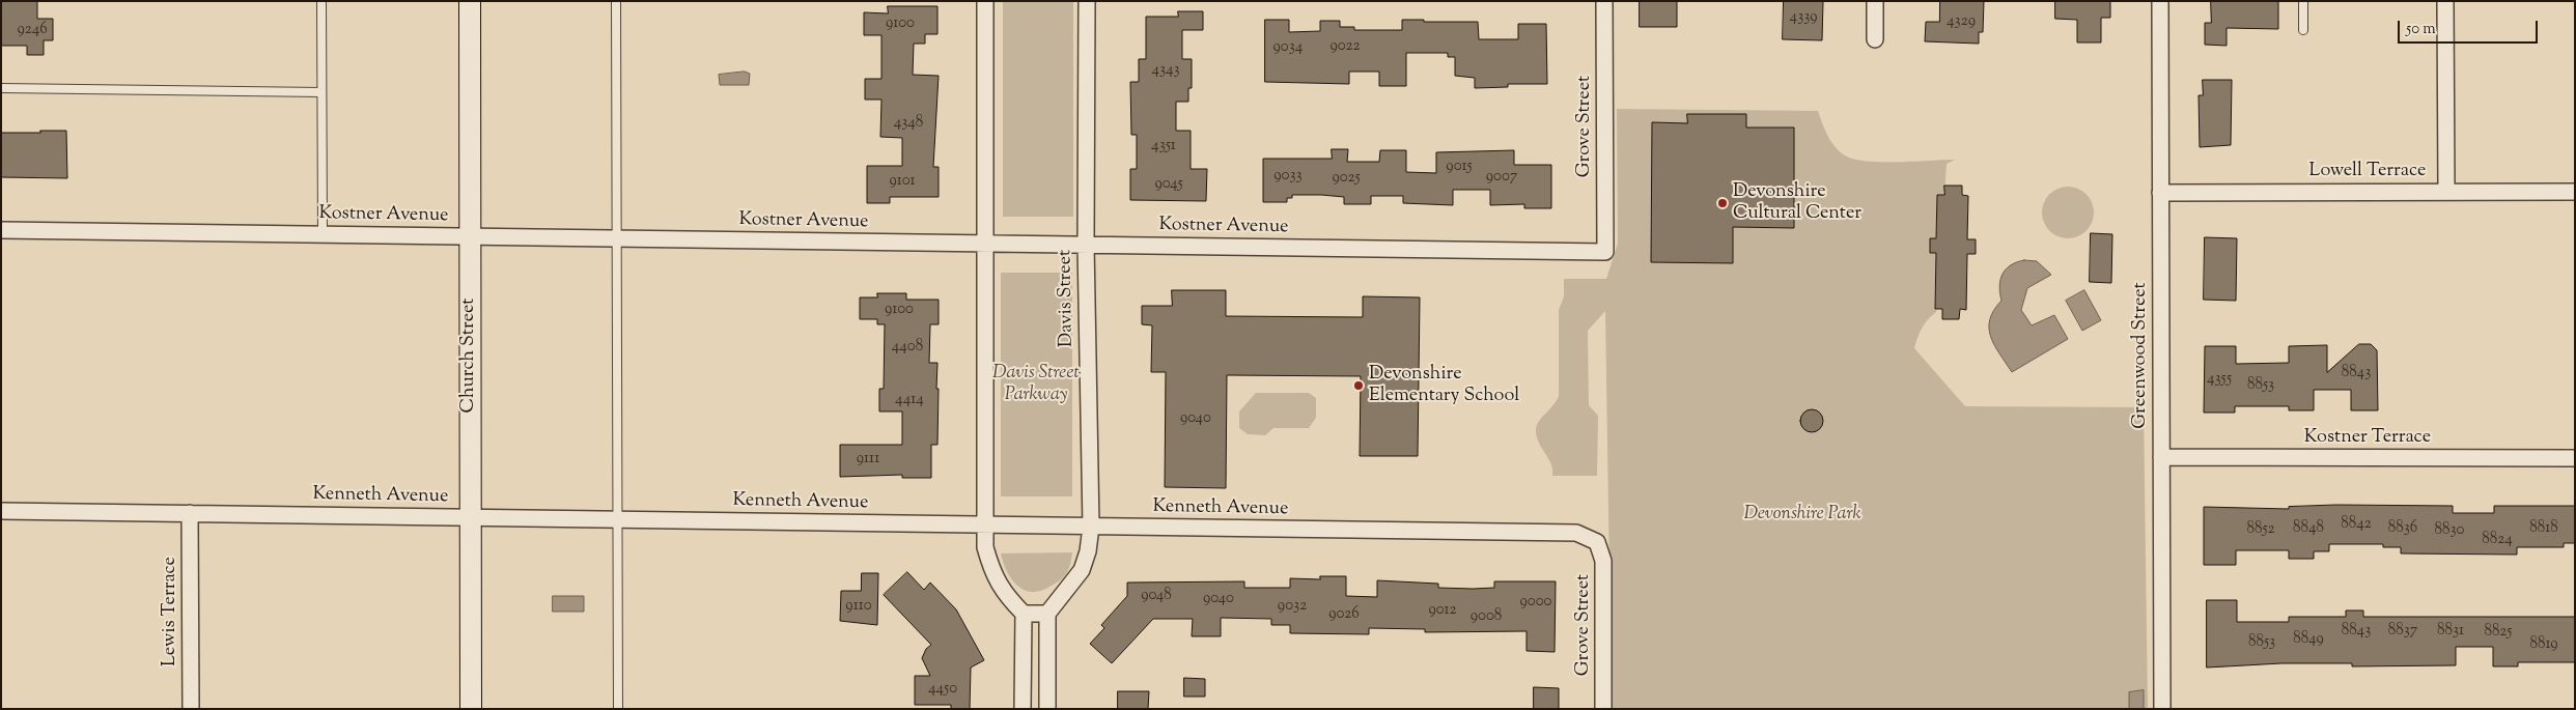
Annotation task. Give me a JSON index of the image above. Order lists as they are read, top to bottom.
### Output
{
  "streets": {
    "street": [
      "Grove Street",
      "Lowell Terrace",
      "Kostner Avenue",
      "Davis Street",
      "Church Street",
      "Greenwood Street",
      "Kostner Terrace",
      "Kenneth Avenue",
      "Lewis Terrace"
    ]
  },
  "crossings": [
    ["Grove Street", "Kostner Avenue"],
    ["Grove Street", "Kenneth Avenue"],
    ["Lowell Terrace", "Greenwood Street"],
    ["Kostner Avenue", "Davis Street"],
    ["Kostner Avenue", "Church Street"],
    ["Davis Street", "Kenneth Avenue"],
    ["Church Street", "Kenneth Avenue"],
    ["Greenwood Street", "Kostner Terrace"],
    ["Kenneth Avenue", "Lewis Terrace"]
  ],
  "parks": ["Davis Street Parkway", "Devonshire Park"],
  "places": ["Devonshire Cultural Center", "Devonshire Elementary School"],
  "house_numbers": [
    "4339",
    "4329",
    "9100",
    "9246",
    "9022",
    "9034",
    "4343",
    "4348",
    "4351",
    "9015",
    "9033",
    "9007",
    "9025",
    "9101",
    "9045",
    "9100",
    "4408",
    "8843",
    "4355",
    "8853",
    "4414",
    "9040",
    "9111",
    "8842",
    "8848",
    "8836",
    "8818",
    "8852",
    "8830",
    "8824",
    "9048",
    "9040",
    "9000",
    "9110",
    "9032",
    "9012",
    "9026",
    "9008",
    "8843",
    "8837",
    "8831",
    "8825",
    "8849",
    "8853",
    "8819",
    "4450"
  ],
  "scale_bar": "50 m"
}
